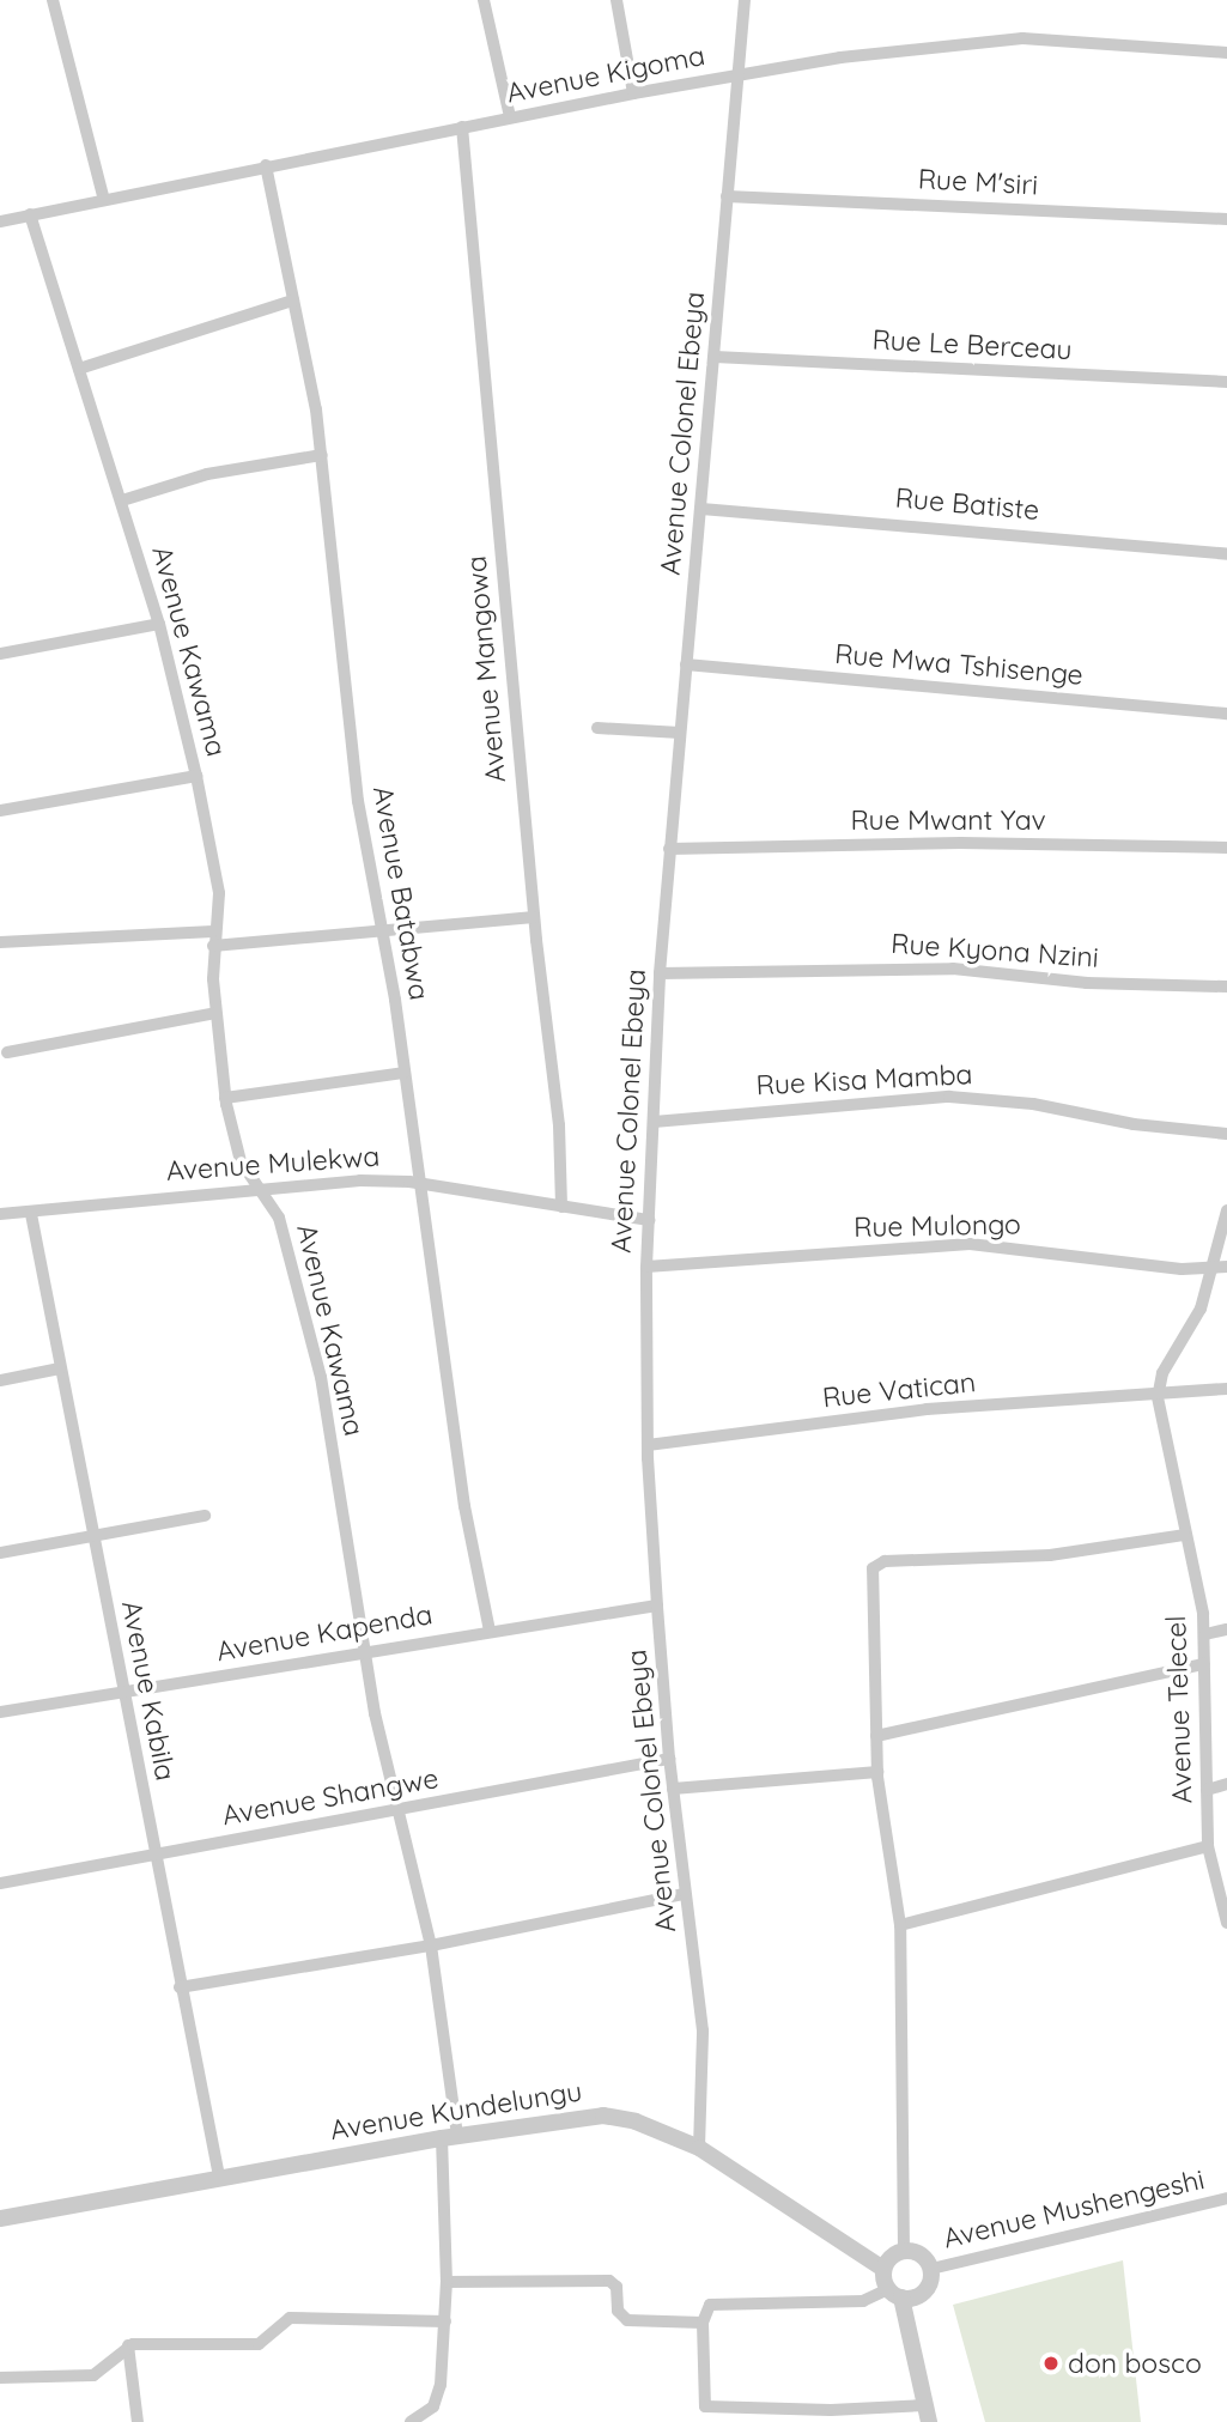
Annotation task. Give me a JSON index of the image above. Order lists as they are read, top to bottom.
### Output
{
  "streets": {
    "street": [
      "Avenue Kigoma",
      "Rue M'siri",
      "Rue Le Berceau",
      "Avenue Colonel Ebeya",
      "Rue Batiste",
      "Avenue Kawama",
      "Rue Mwa Tshisenge",
      "Avenue Mangowa",
      "Rue Mwant Yav",
      "Avenue Batabwa",
      "Rue Kyona Nzini",
      "Rue Kisa Mamba",
      "Avenue Mulekwa",
      "Rue Mulongo",
      "Rue Vatican",
      "Avenue Kapenda",
      "Avenue Kabila",
      "Avenue Telecel",
      "Avenue Shangwe",
      "Avenue Kundelungu",
      "Avenue Mushengeshi"
    ]
  },
  "crossings": [
    ["Avenue Kigoma", "Avenue Colonel Ebeya"],
    ["Avenue Kigoma", "Avenue Kawama"],
    ["Avenue Kigoma", "Avenue Mangowa"],
    ["Avenue Kigoma", "Avenue Batabwa"],
    ["Rue M'siri", "Avenue Colonel Ebeya"],
    ["Rue Le Berceau", "Avenue Colonel Ebeya"],
    ["Avenue Colonel Ebeya", "Rue Batiste"],
    ["Avenue Colonel Ebeya", "Rue Mwa Tshisenge"],
    ["Avenue Colonel Ebeya", "Rue Mwant Yav"],
    ["Avenue Colonel Ebeya", "Rue Kyona Nzini"],
    ["Avenue Colonel Ebeya", "Rue Kisa Mamba"],
    ["Avenue Colonel Ebeya", "Avenue Mulekwa"],
    ["Avenue Colonel Ebeya", "Rue Mulongo"],
    ["Avenue Colonel Ebeya", "Rue Vatican"],
    ["Avenue Colonel Ebeya", "Avenue Kapenda"],
    ["Avenue Colonel Ebeya", "Avenue Shangwe"],
    ["Avenue Colonel Ebeya", "Avenue Kundelungu"],
    ["Avenue Kawama", "Avenue Mulekwa"],
    ["Avenue Kawama", "Avenue Kapenda"],
    ["Avenue Kawama", "Avenue Shangwe"],
    ["Avenue Kawama", "Avenue Kundelungu"],
    ["Avenue Mangowa", "Avenue Mulekwa"],
    ["Avenue Batabwa", "Avenue Mulekwa"],
    ["Avenue Batabwa", "Avenue Kapenda"],
    ["Avenue Mulekwa", "Avenue Kabila"],
    ["Rue Vatican", "Avenue Telecel"],
    ["Avenue Kapenda", "Avenue Kabila"],
    ["Avenue Kabila", "Avenue Shangwe"],
    ["Avenue Kabila", "Avenue Kundelungu"],
    ["Avenue Kundelungu", "Avenue Mushengeshi"]
  ],
  "places": ["don bosco"]
}
